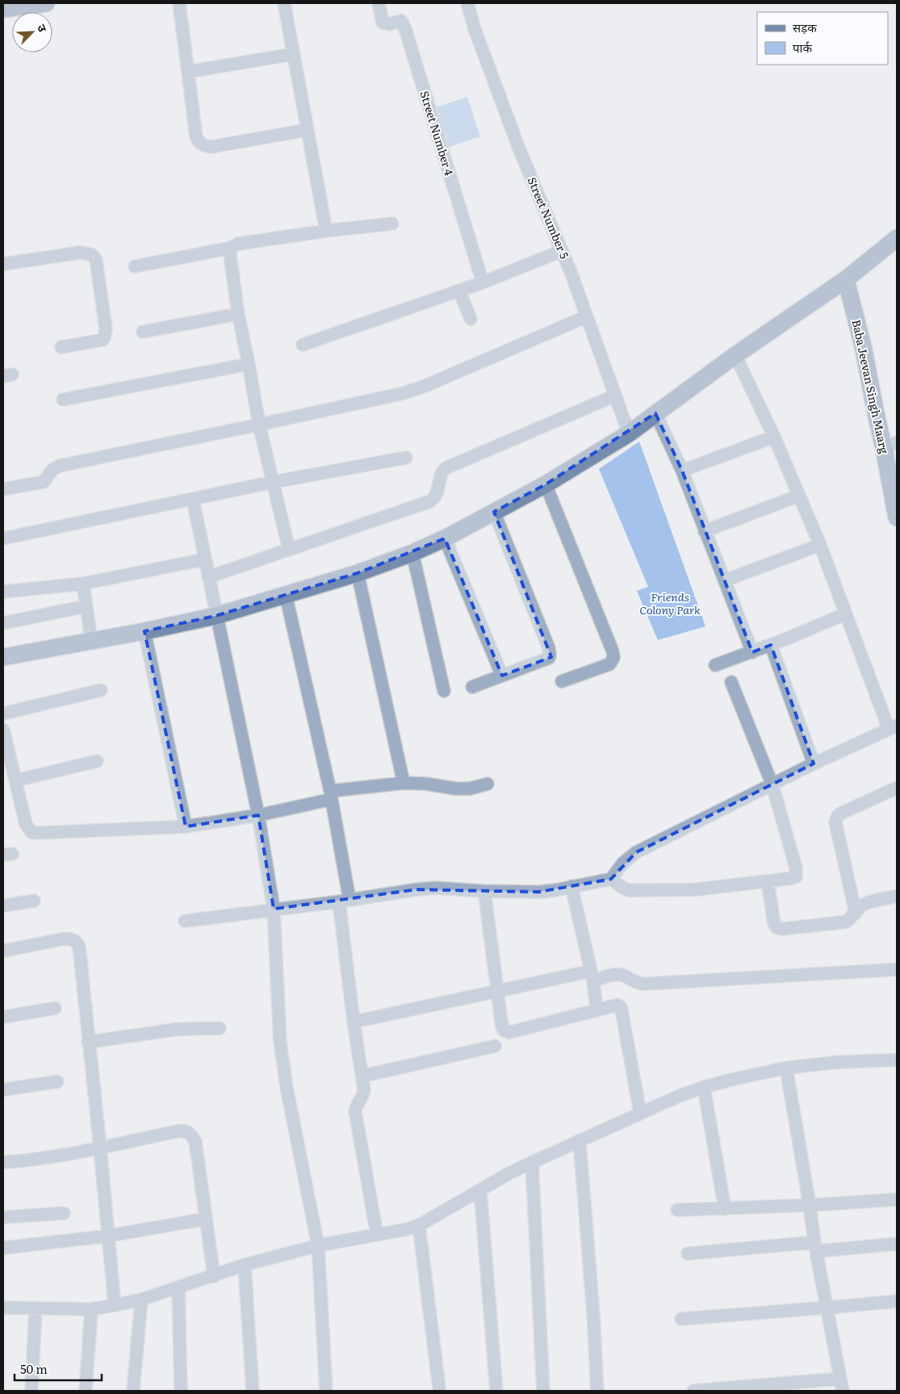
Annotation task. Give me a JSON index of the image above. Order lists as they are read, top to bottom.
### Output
{
  "streets": {
    "street": ["Street Number 4", "Street Number 5", "Baba Jeevan Singh Maarg"]
  },
  "parks": ["Friends Colony Park"],
  "legend": ["सड़क", "पार्क"],
  "scale_bar": "50 m",
  "north": "top right"
}
